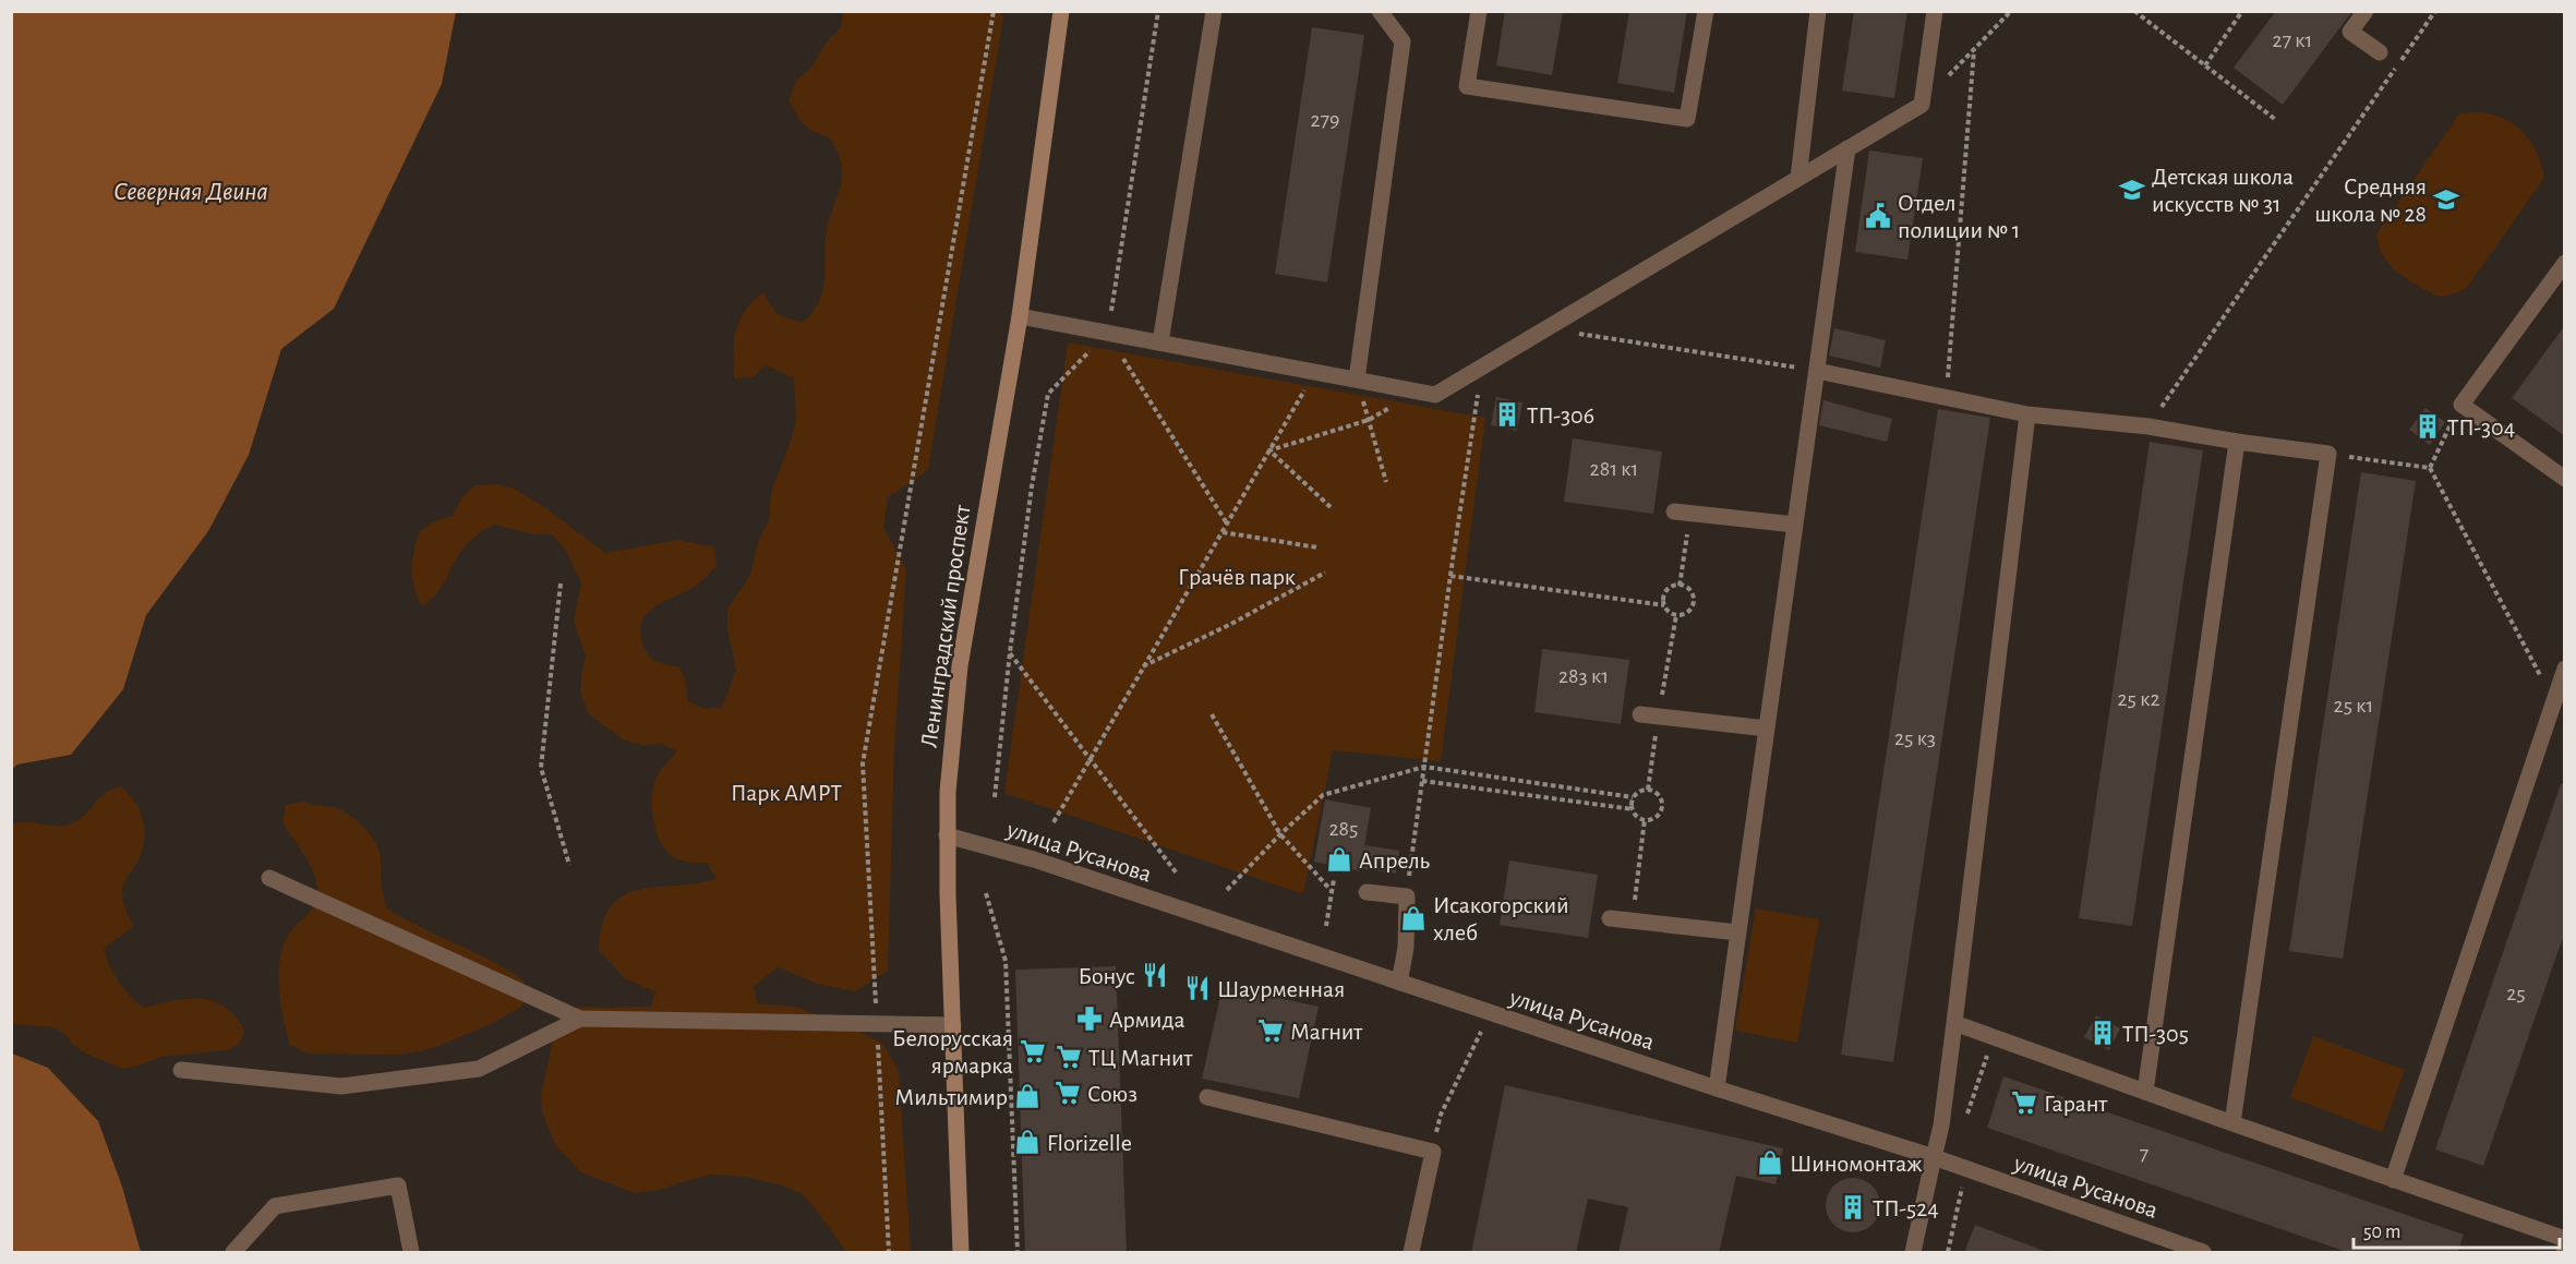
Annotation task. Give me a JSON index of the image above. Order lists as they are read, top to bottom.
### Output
{
  "streets": {
    "main road": ["Ленинградский проспект"],
    "street": ["улица Русанова"]
  },
  "crossings": [
    ["Ленинградский проспект", "улица Русанова"]
  ],
  "water": ["Северная Двина"],
  "parks": ["Грачёв парк", "Парк АМРТ"],
  "places": {
    "school or university": ["Детская школа искусств № 31", "Средняя школа № 28"],
    "public building": ["Отдел полиции № 1"],
    "building": [
      "ТП-306",
      "ТП-304",
      "ТП-305",
      "ТП-524"
    ],
    "shop": [
      "Апрель",
      "Исакогорский хлеб",
      "Мильтимир",
      "Florizelle",
      "Шиномонтаж"
    ],
    "restaurant": ["Бонус", "Шаурменная"],
    "pharmacy": ["Армида"],
    "supermarket": [
      "Магнит",
      "Белорусская ярмарка",
      "ТЦ Магнит",
      "Союз",
      "Гарант"
    ]
  },
  "house_numbers": [
    "27 к1",
    "279",
    "281 к1",
    "283 к1",
    "25 к2",
    "25 к1",
    "25 к3",
    "285",
    "25",
    "7"
  ],
  "scale_bar": "50 m"
}
